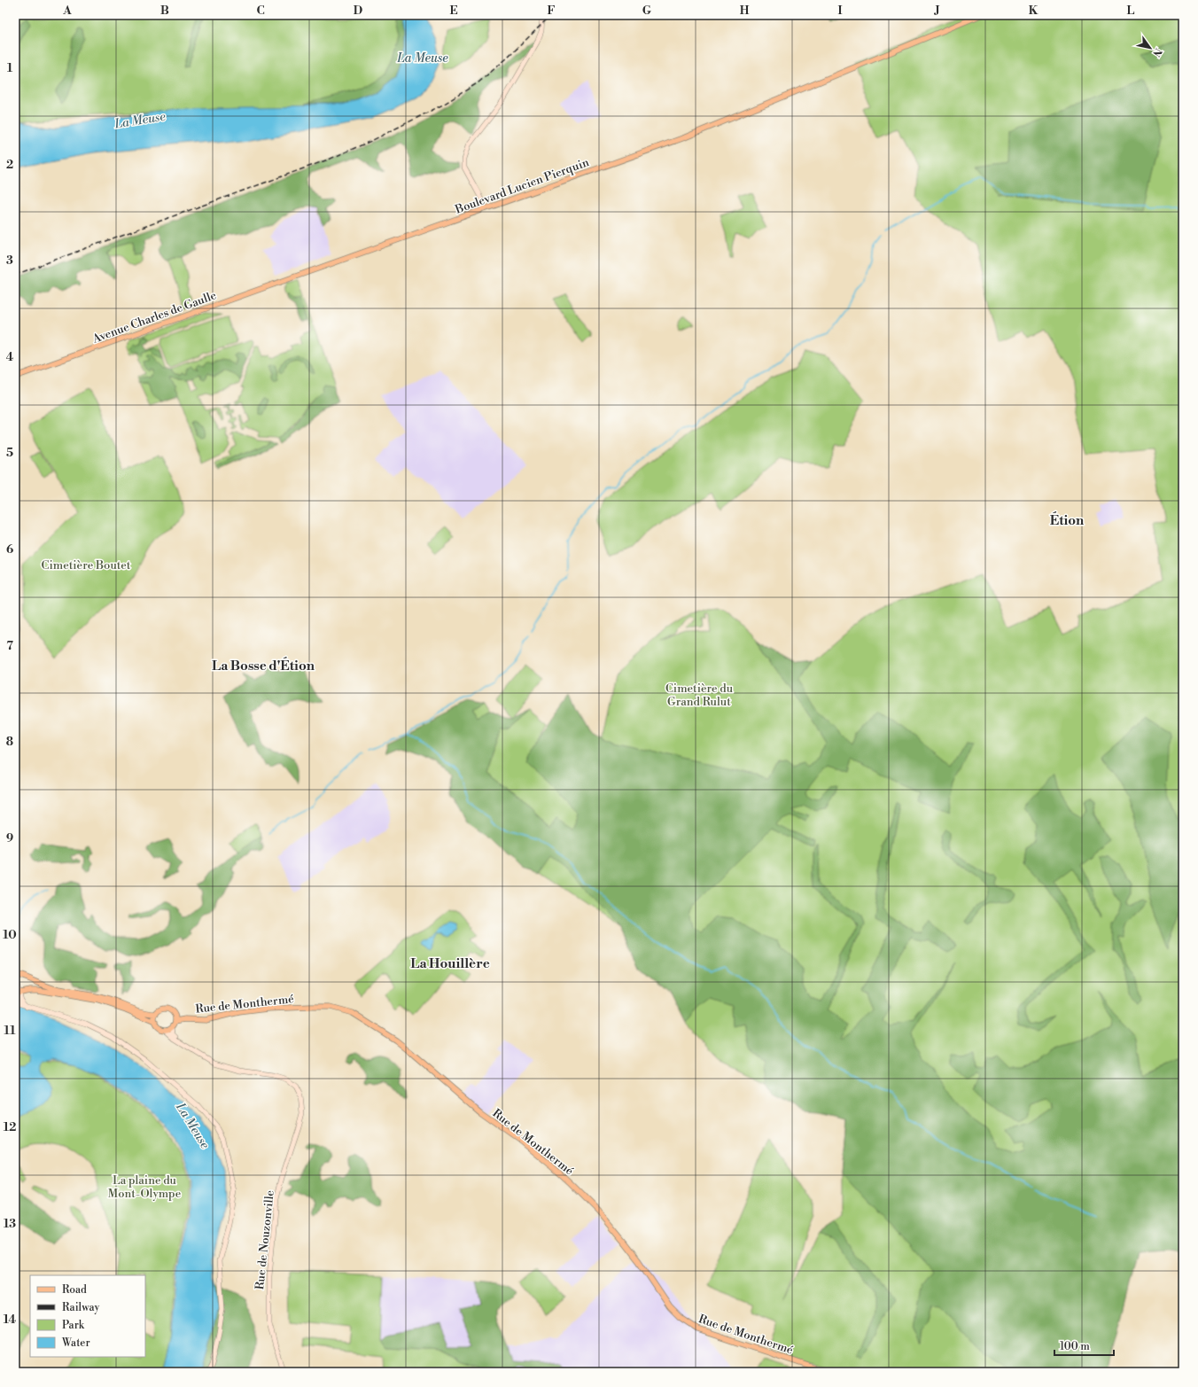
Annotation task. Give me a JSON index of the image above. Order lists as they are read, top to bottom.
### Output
{
  "streets": {
    "main road": [
      "Boulevard Lucien Pierquin",
      "Avenue Charles de Gaulle",
      "Rue de Monthermé",
      "Rue de Nouzonville"
    ]
  },
  "crossings": [
    ["Boulevard Lucien Pierquin", "Avenue Charles de Gaulle"],
    ["Rue de Monthermé", "Rue de Nouzonville"]
  ],
  "districts": ["Étion", "La Bosse d'Étion", "La Houillère"],
  "water": ["La Meuse"],
  "parks": ["Cimetière Boutet", "Cimetière du Grand Rulut", "La plaine du Mont-Olympe"],
  "legend": [
    "Road",
    "Railway",
    "Park",
    "Water"
  ],
  "scale_bar": "100 m",
  "north": "bottom right",
  "grid": {
    "columns": [
      "A",
      "B",
      "C",
      "D",
      "E",
      "F",
      "G",
      "H",
      "I",
      "J",
      "K",
      "L"
    ],
    "rows": [
      "1",
      "2",
      "3",
      "4",
      "5",
      "6",
      "7",
      "8",
      "9",
      "10",
      "11",
      "12",
      "13",
      "14"
    ]
  }
}
